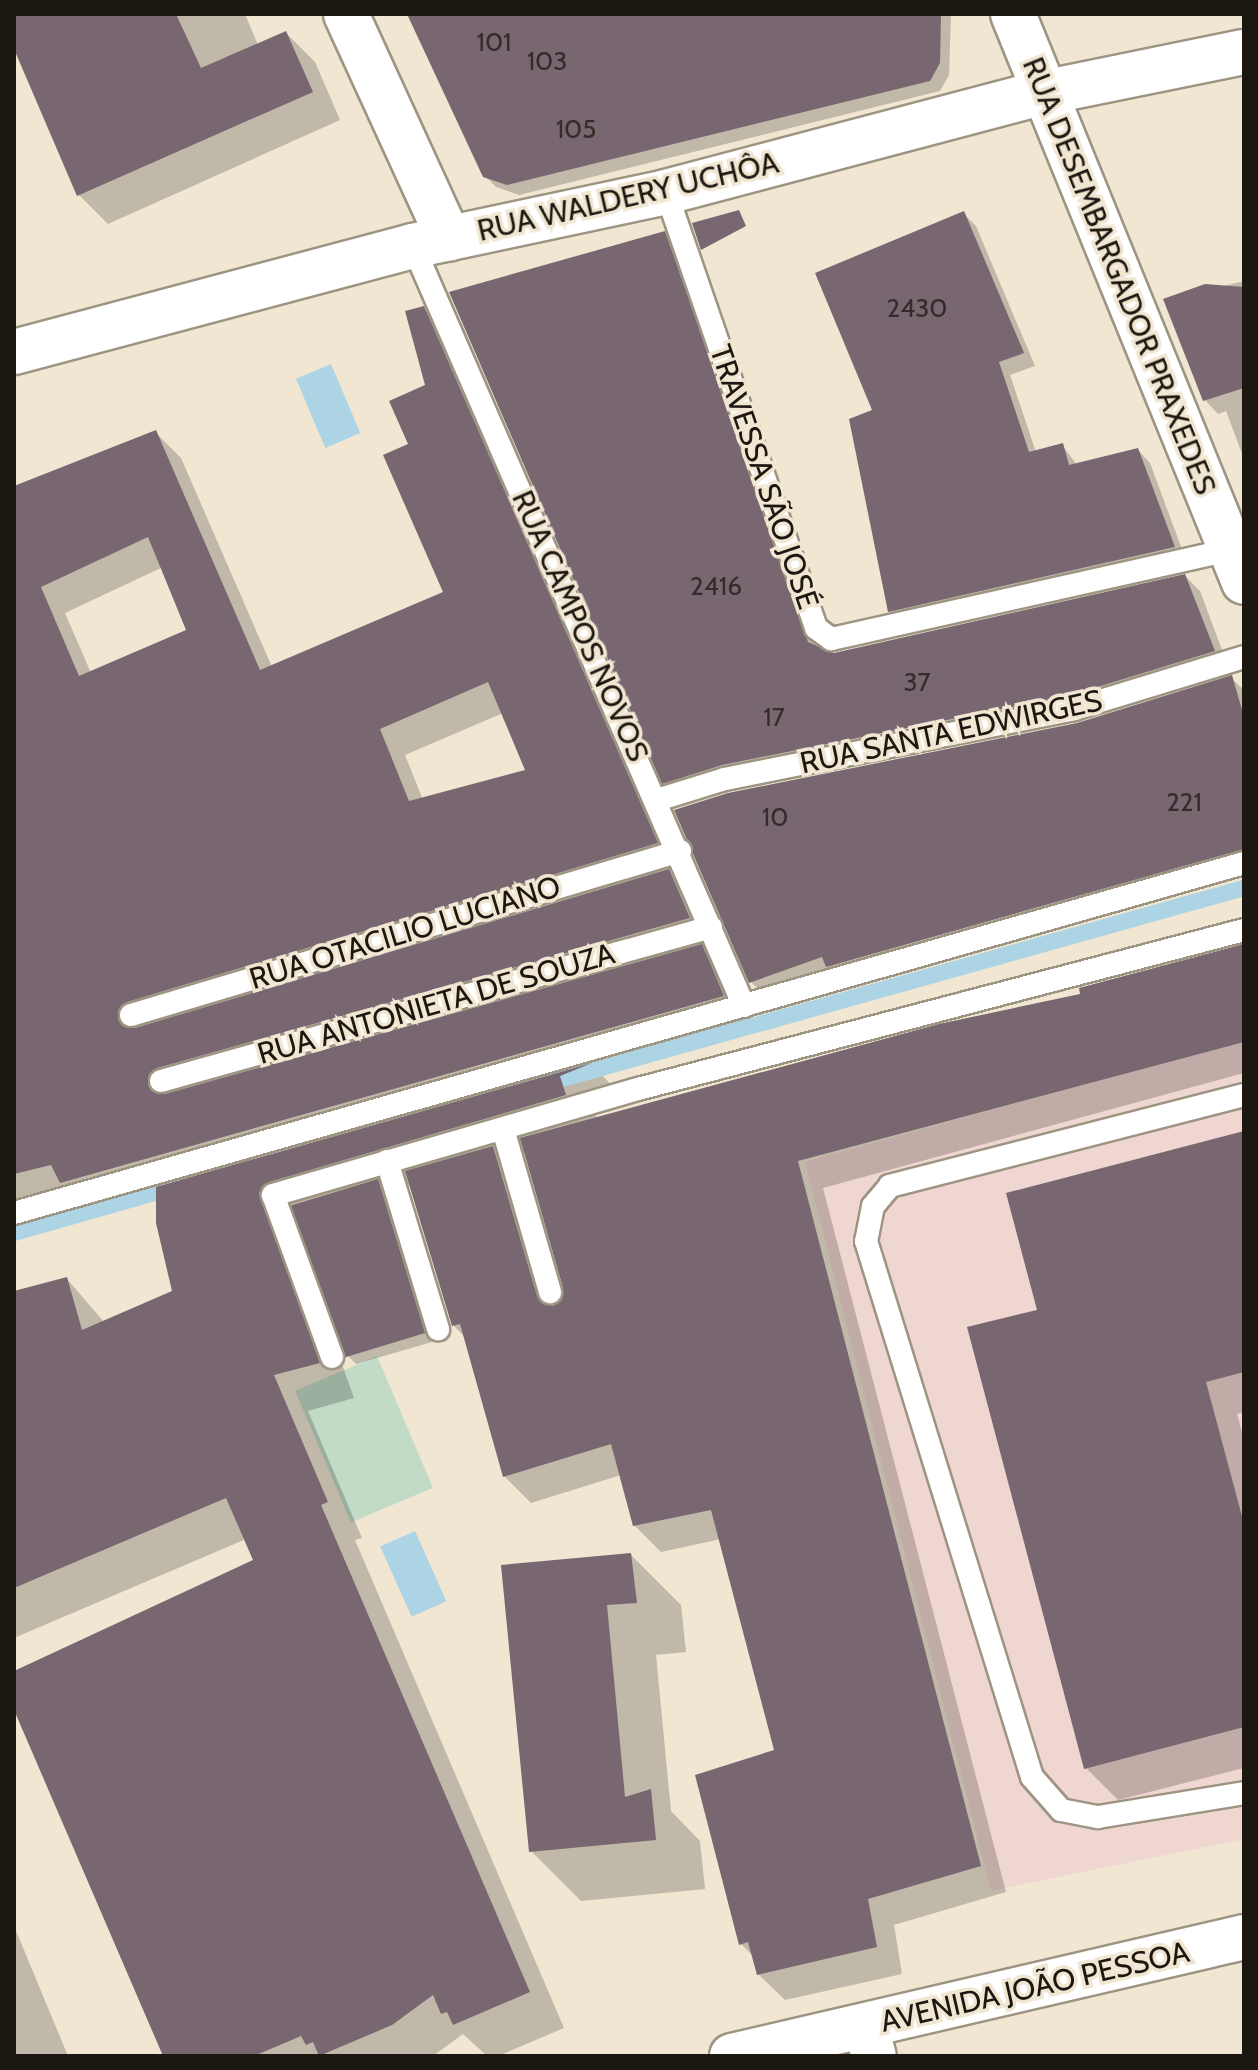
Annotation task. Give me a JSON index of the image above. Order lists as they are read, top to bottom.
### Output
{
  "streets": {
    "street": [
      "RUA WALDERY UCHÔA",
      "RUA DESEMBARGADOR PRAXEDES",
      "RUA CAMPOS NOVOS",
      "AVENIDA JOÃO PESSOA"
    ],
    "lane": [
      "TRAVESSA SÃO JOSÉ",
      "RUA SANTA EDWIRGES",
      "RUA OTACILIO LUCIANO",
      "RUA ANTONIETA DE SOUZA"
    ]
  },
  "crossings": [
    ["RUA WALDERY UCHÔA", "RUA DESEMBARGADOR PRAXEDES"],
    ["RUA WALDERY UCHÔA", "TRAVESSA SÃO JOSÉ"],
    ["RUA WALDERY UCHÔA", "RUA CAMPOS NOVOS"],
    ["RUA DESEMBARGADOR PRAXEDES", "TRAVESSA SÃO JOSÉ"],
    ["RUA CAMPOS NOVOS", "RUA SANTA EDWIRGES"],
    ["RUA CAMPOS NOVOS", "RUA OTACILIO LUCIANO"],
    ["RUA CAMPOS NOVOS", "RUA ANTONIETA DE SOUZA"]
  ],
  "house_numbers": [
    "101",
    "103",
    "105",
    "2430",
    "2416",
    "37",
    "17",
    "221",
    "10"
  ]
}
